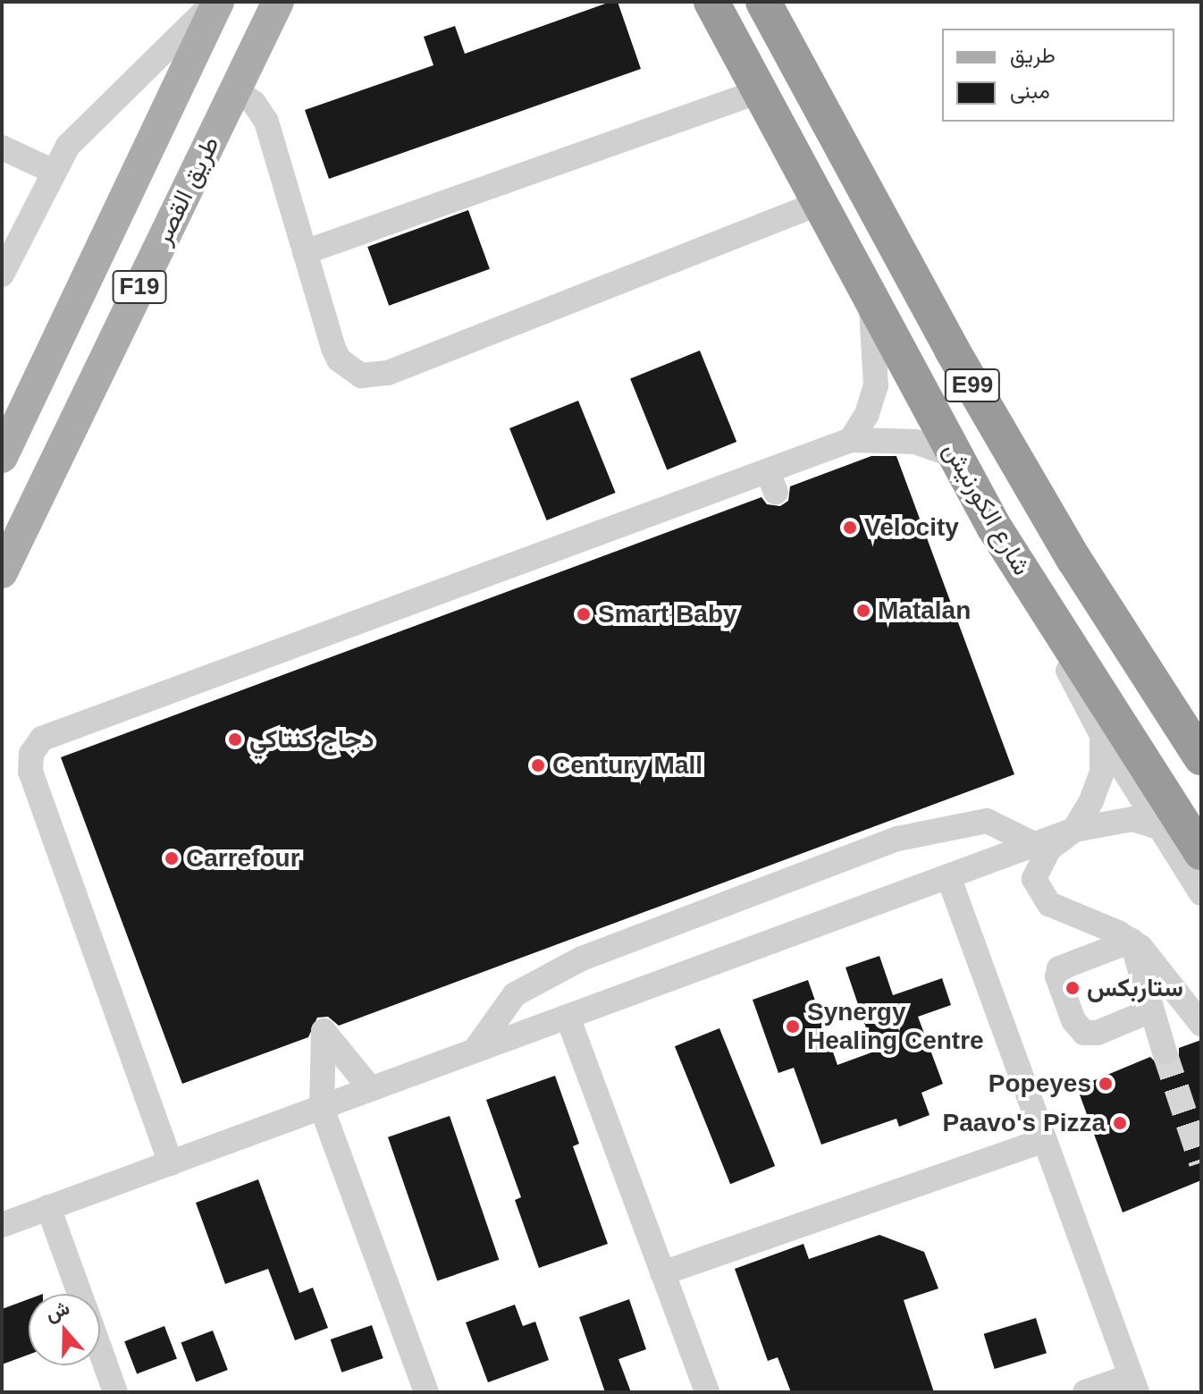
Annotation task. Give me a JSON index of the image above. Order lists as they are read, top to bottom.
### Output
{
  "streets": {
    "highway": ["E99", "شارع الكورنيش"],
    "main road": ["طريق القصر", "F19"]
  },
  "places": [
    "Velocity",
    "Matalan",
    "Smart Baby",
    "دجاج كنتاكي",
    "Century Mall",
    "Carrefour",
    "ستاربكس",
    "Synergy Healing Centre",
    "Popeyes",
    "Paavo's Pizza"
  ],
  "legend": ["طريق", "مبنى"],
  "north": "top"
}
